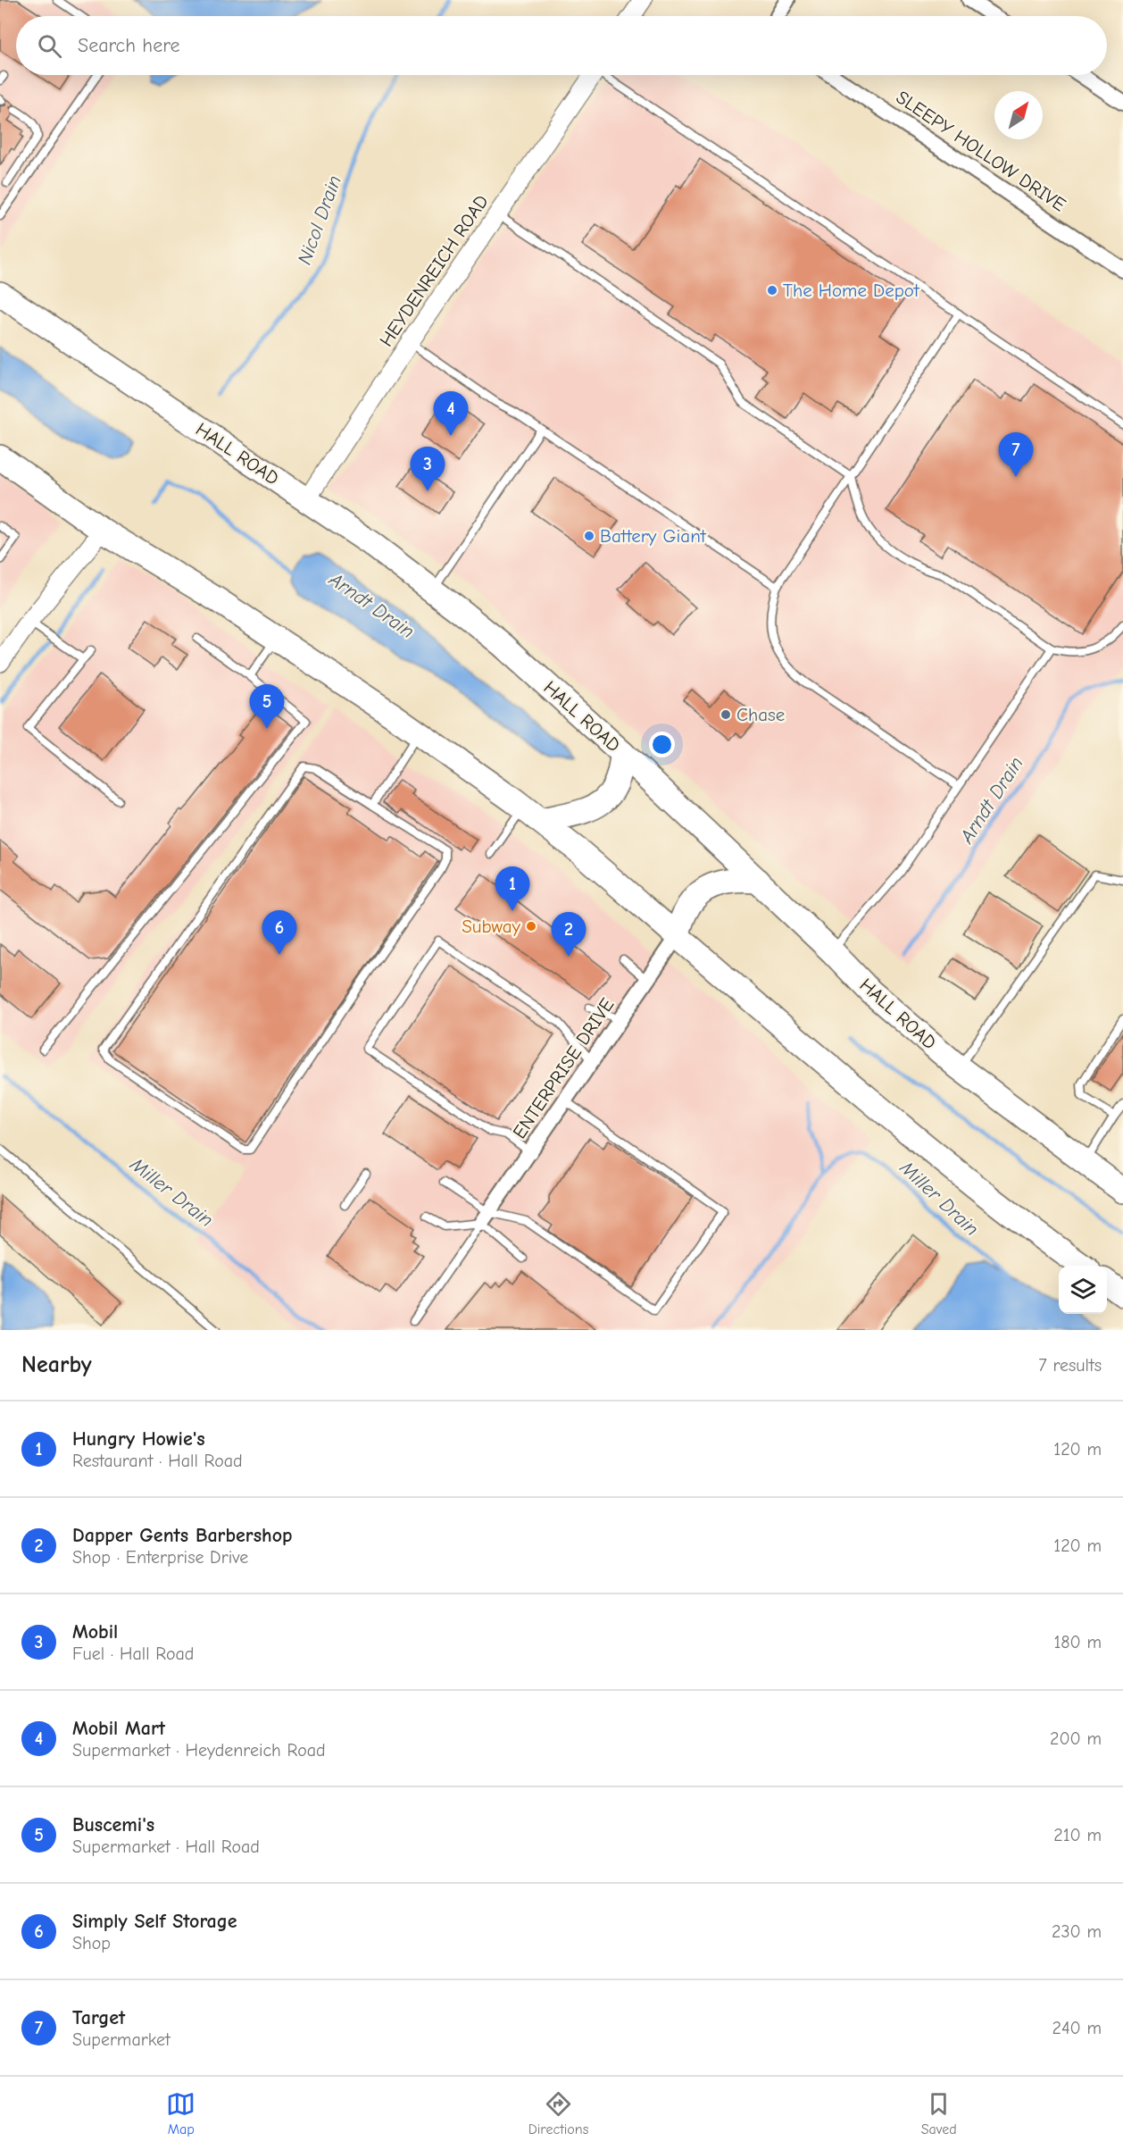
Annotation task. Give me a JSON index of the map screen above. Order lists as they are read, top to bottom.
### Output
{
  "streets": {
    "highway": ["HALL ROAD"],
    "street": ["SLEEPY HOLLOW DRIVE", "HEYDENREICH ROAD", "ENTERPRISE DRIVE"]
  },
  "crossings": [
    ["HEYDENREICH ROAD", "HALL ROAD"]
  ],
  "water": ["Nicol Drain", "Arndt Drain", "Miller Drain"],
  "places": [
    "The Home Depot",
    "Battery Giant",
    "Chase",
    "Subway"
  ],
  "north": "top right",
  "page": {
    "search": "Search here",
    "pins": [
      "4",
      "7",
      "3",
      "5",
      "1",
      "6",
      "2"
    ],
    "heading": ["Nearby", "7 results"],
    "list": [
      {
        "mark": "1",
        "name": "Hungry Howie's",
        "note": "Restaurant · Hall Road",
        "value": "120 m"
      },
      {
        "mark": "2",
        "name": "Dapper Gents Barbershop",
        "note": "Shop · Enterprise Drive",
        "value": "120 m"
      },
      {
        "mark": "3",
        "name": "Mobil",
        "note": "Fuel · Hall Road",
        "value": "180 m"
      },
      {
        "mark": "4",
        "name": "Mobil Mart",
        "note": "Supermarket · Heydenreich Road",
        "value": "200 m"
      },
      {
        "mark": "5",
        "name": "Buscemi's",
        "note": "Supermarket · Hall Road",
        "value": "210 m"
      },
      {
        "mark": "6",
        "name": "Simply Self Storage",
        "note": "Shop",
        "value": "230 m"
      },
      {
        "mark": "7",
        "name": "Target",
        "note": "Supermarket",
        "value": "240 m"
      }
    ],
    "nav": ["Map", "Directions", "Saved"]
  }
}
